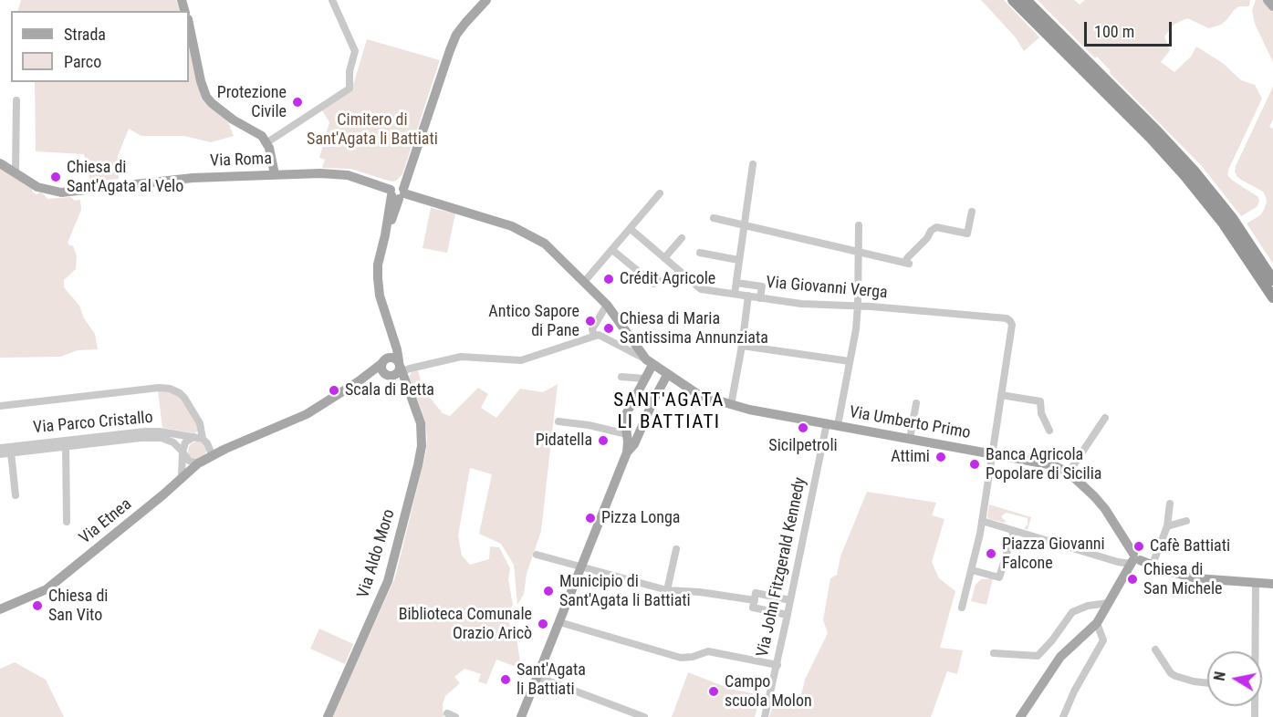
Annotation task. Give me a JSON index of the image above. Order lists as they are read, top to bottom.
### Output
{
  "streets": {
    "main road": [
      "Via Roma",
      "Via Umberto Primo",
      "Via Etnea",
      "Via Aldo Moro"
    ],
    "street": ["Via Giovanni Verga", "Via Parco Cristallo", "Via John Fitzgerald Kennedy"]
  },
  "crossings": [
    ["Via Roma", "Via Umberto Primo"],
    ["Via Parco Cristallo", "Via Etnea"],
    ["Via Umberto Primo", "Via John Fitzgerald Kennedy"]
  ],
  "districts": ["SANT'AGATA LI BATTIATI"],
  "parks": ["Cimitero di Sant'Agata li Battiati"],
  "places": [
    "Protezione Civile",
    "Chiesa di Sant'Agata al Velo",
    "Crédit Agricole",
    "Antico Sapore di Pane",
    "Chiesa di Maria Santissima Annunziata",
    "Scala di Betta",
    "Sicilpetroli",
    "Pidatella",
    "Attimi",
    "Banca Agricola Popolare di Sicilia",
    "Pizza Longa",
    "Cafè Battiati",
    "Piazza Giovanni Falcone",
    "Chiesa di San Michele",
    "Municipio di Sant'Agata li Battiati",
    "Chiesa di San Vito",
    "Biblioteca Comunale Orazio Aricò",
    "Sant'Agata li Battiati",
    "Campo scuola Molon"
  ],
  "legend": ["Strada", "Parco"],
  "scale_bar": "100 m",
  "north": "left"
}
